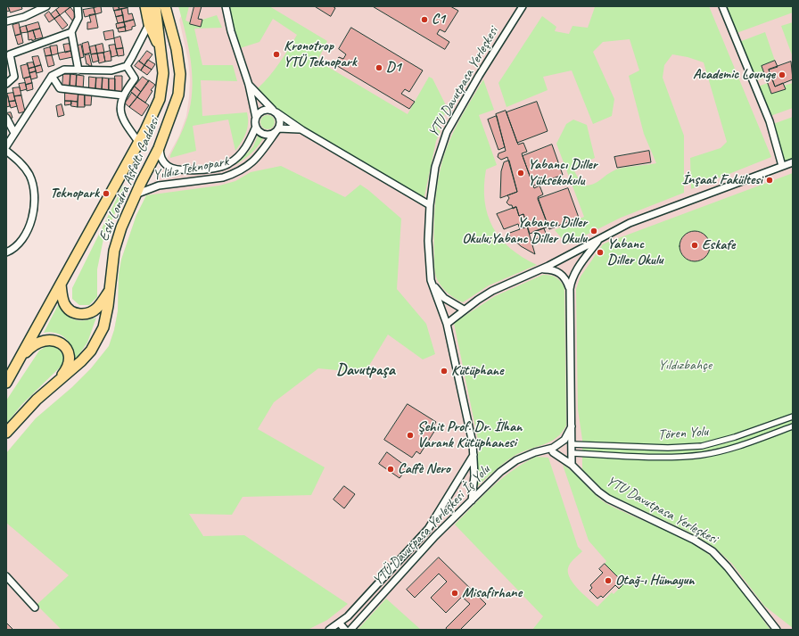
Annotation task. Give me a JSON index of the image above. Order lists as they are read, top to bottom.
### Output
{
  "streets": {
    "main road": ["Eski Londra Asfaltı Caddesi"],
    "street": [
      "YTU Davutpasa Yerleşkesi",
      "Yıldız Teknopark",
      "Tören Yolu",
      "YTÜ Davutpasa Yerleşkesi İç Yolu"
    ]
  },
  "crossings": [
    ["YTU Davutpasa Yerleşkesi", "YTÜ Davutpasa Yerleşkesi İç Yolu"],
    ["Yıldız Teknopark", "Eski Londra Asfaltı Caddesi"]
  ],
  "districts": ["Davutpaşa"],
  "parks": ["Yıldızbahçe"],
  "places": [
    "C1",
    "Kronotrop YTÜ Teknopark",
    "D1",
    "Academic Lounge",
    "Yabancı Diller Yüksekokulu",
    "İnşaat Fakültesi",
    "Teknopark",
    "Yabancı Diller Okulu;Yabanc Diller Okulu",
    "Eskafe",
    "Yabanc Diller Okulu",
    "Kütüphane",
    "Şehit Prof. Dr. İlhan Varank Kütüphanesi",
    "Caffè Nero",
    "Otağ-ı Hümayun",
    "Misafirhane"
  ]
}
